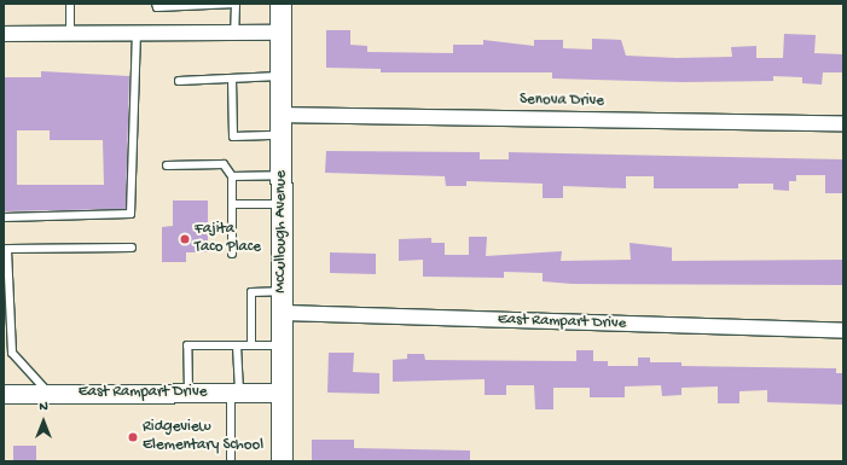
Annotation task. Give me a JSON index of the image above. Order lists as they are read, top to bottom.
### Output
{
  "streets": {
    "main road": ["McCullough Avenue"],
    "street": ["Senova Drive", "East Rampart Drive"]
  },
  "crossings": [
    ["Senova Drive", "McCullough Avenue"],
    ["McCullough Avenue", "East Rampart Drive"]
  ],
  "places": ["Fajita Taco Place", "Ridgeview Elementary School"],
  "north": "top"
}
